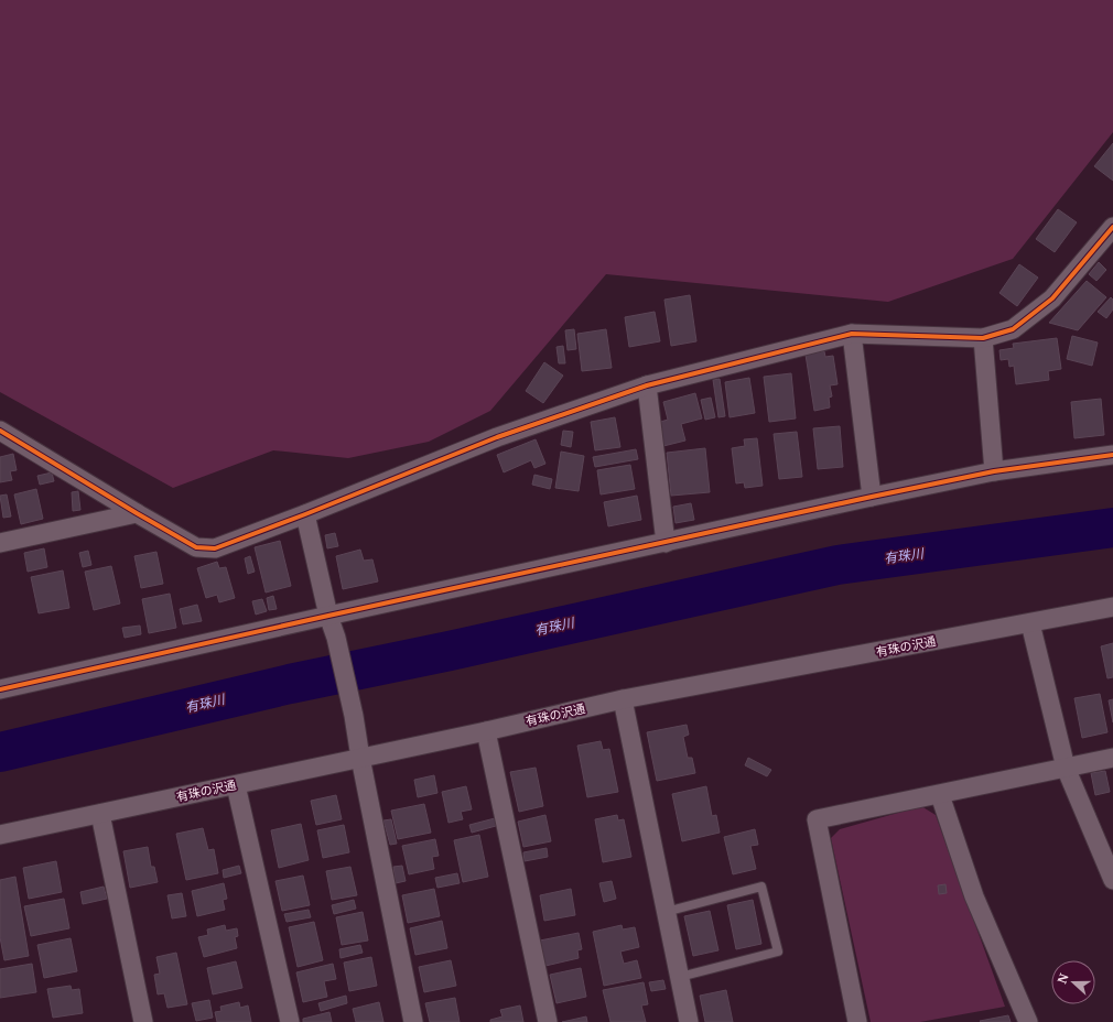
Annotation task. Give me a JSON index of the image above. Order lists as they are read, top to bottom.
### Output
{
  "streets": {
    "street": ["有珠の沢通"]
  },
  "water": ["有珠川"],
  "north": "left"
}
